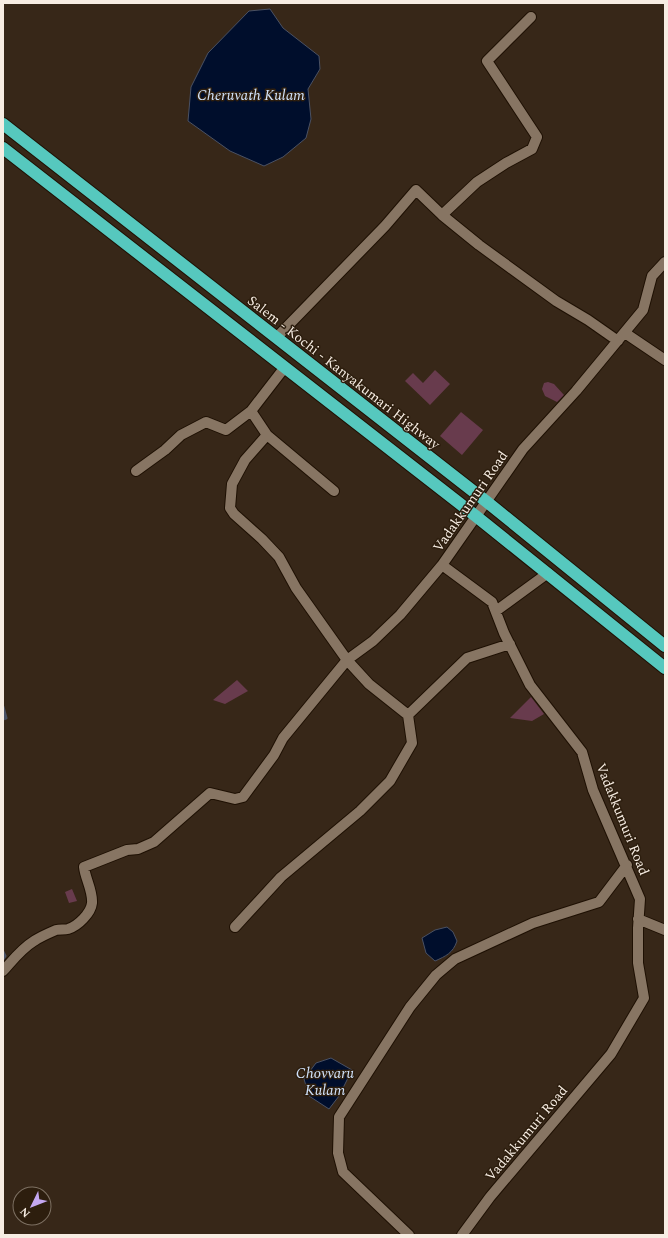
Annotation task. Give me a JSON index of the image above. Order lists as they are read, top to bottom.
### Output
{
  "streets": {
    "highway": ["Salem - Kochi - Kanyakumari Highway"],
    "street": ["Vadakkumuri Road"]
  },
  "crossings": [
    ["Salem - Kochi - Kanyakumari Highway", "Vadakkumuri Road"]
  ],
  "water": ["Cheruvath Kulam", "Chovvaru Kulam"],
  "north": "bottom left"
}
